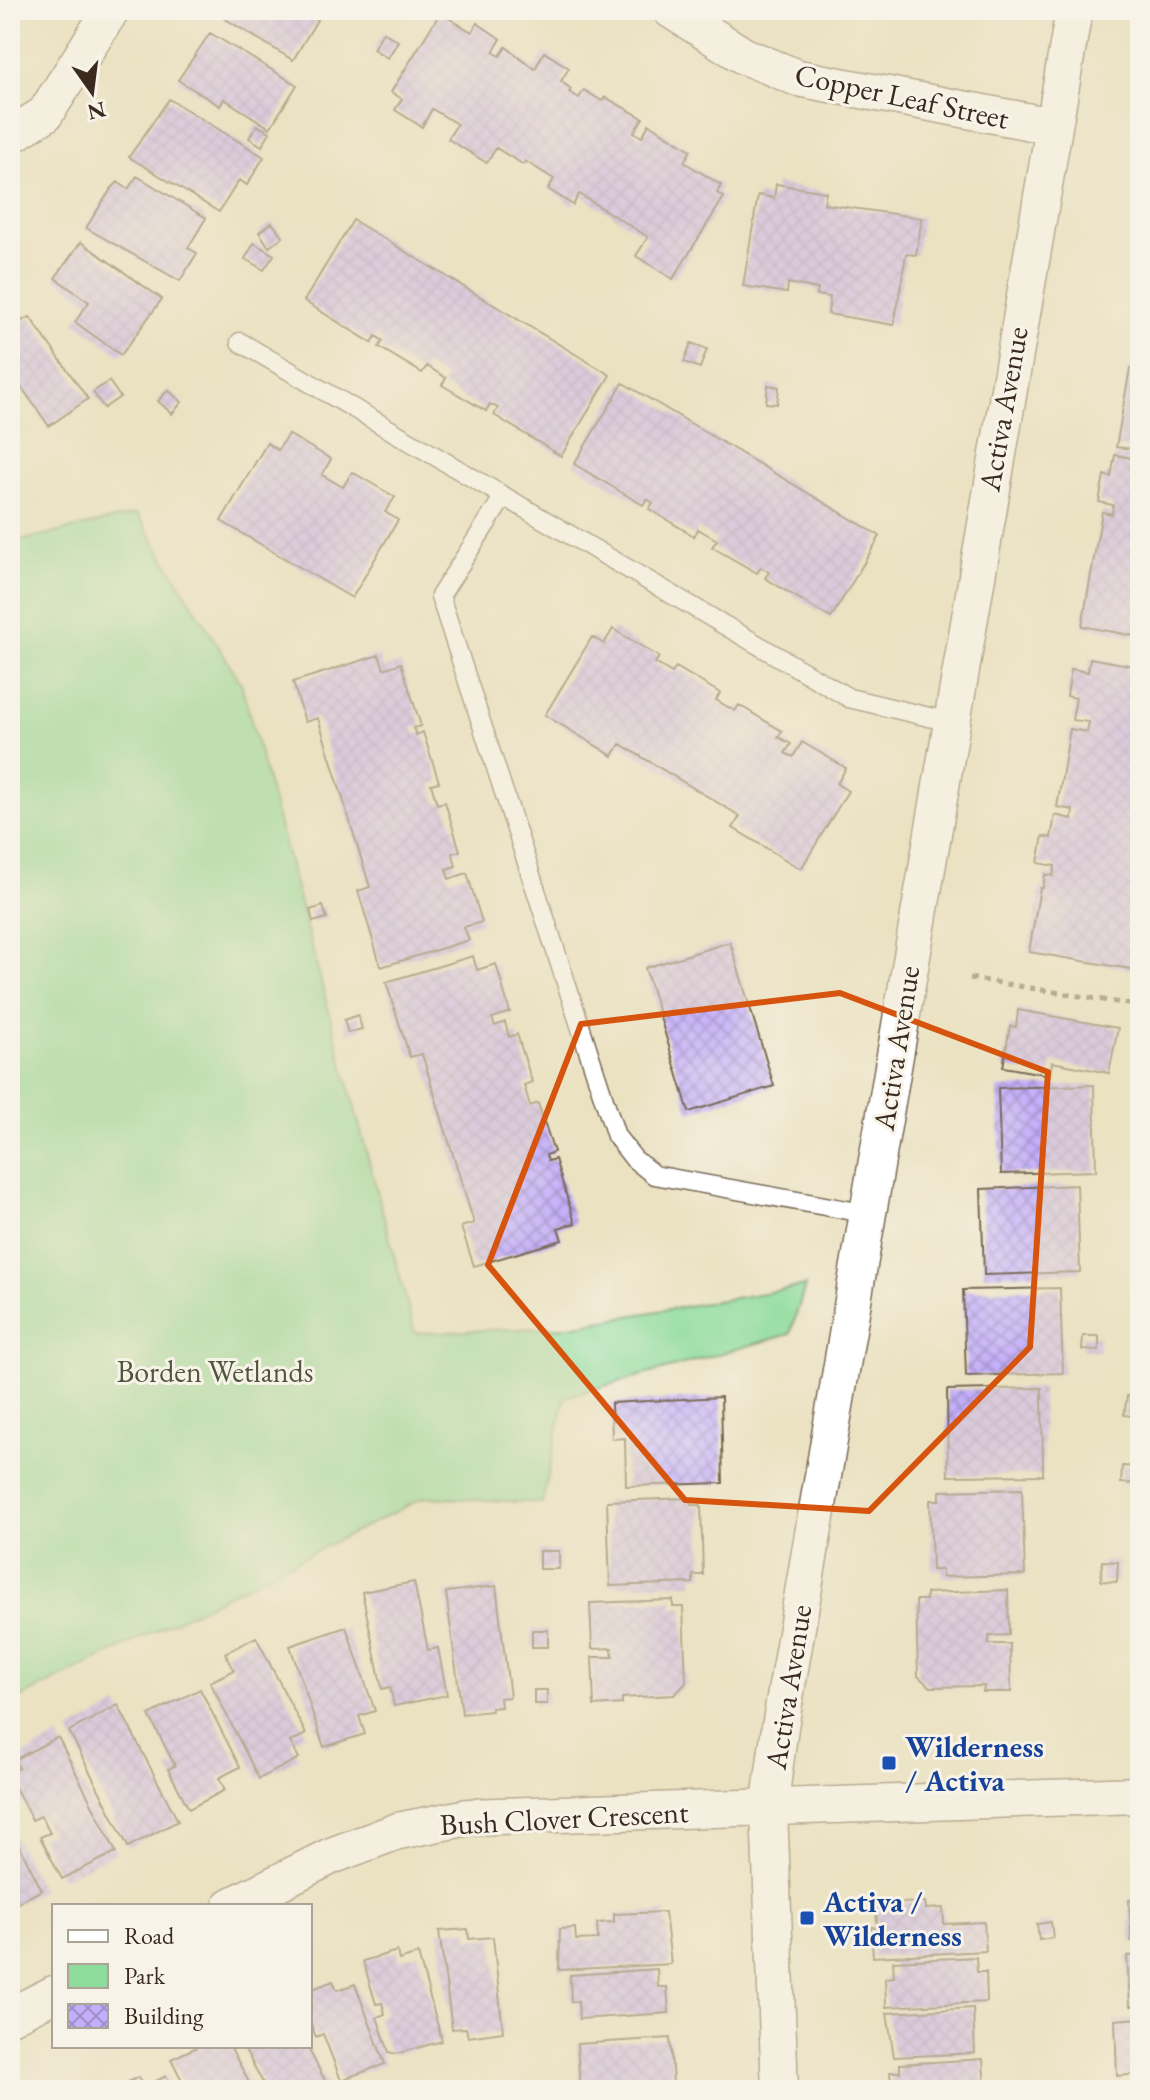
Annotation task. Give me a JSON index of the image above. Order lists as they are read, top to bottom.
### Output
{
  "streets": {
    "street": ["Copper Leaf Street", "Activa Avenue", "Bush Clover Crescent"]
  },
  "crossings": [
    ["Copper Leaf Street", "Activa Avenue"],
    ["Activa Avenue", "Bush Clover Crescent"]
  ],
  "parks": ["Borden Wetlands"],
  "places": {
    "transit": ["Wilderness / Activa", "Activa / Wilderness"]
  },
  "legend": ["Road", "Park", "Building"],
  "north": "bottom"
}
